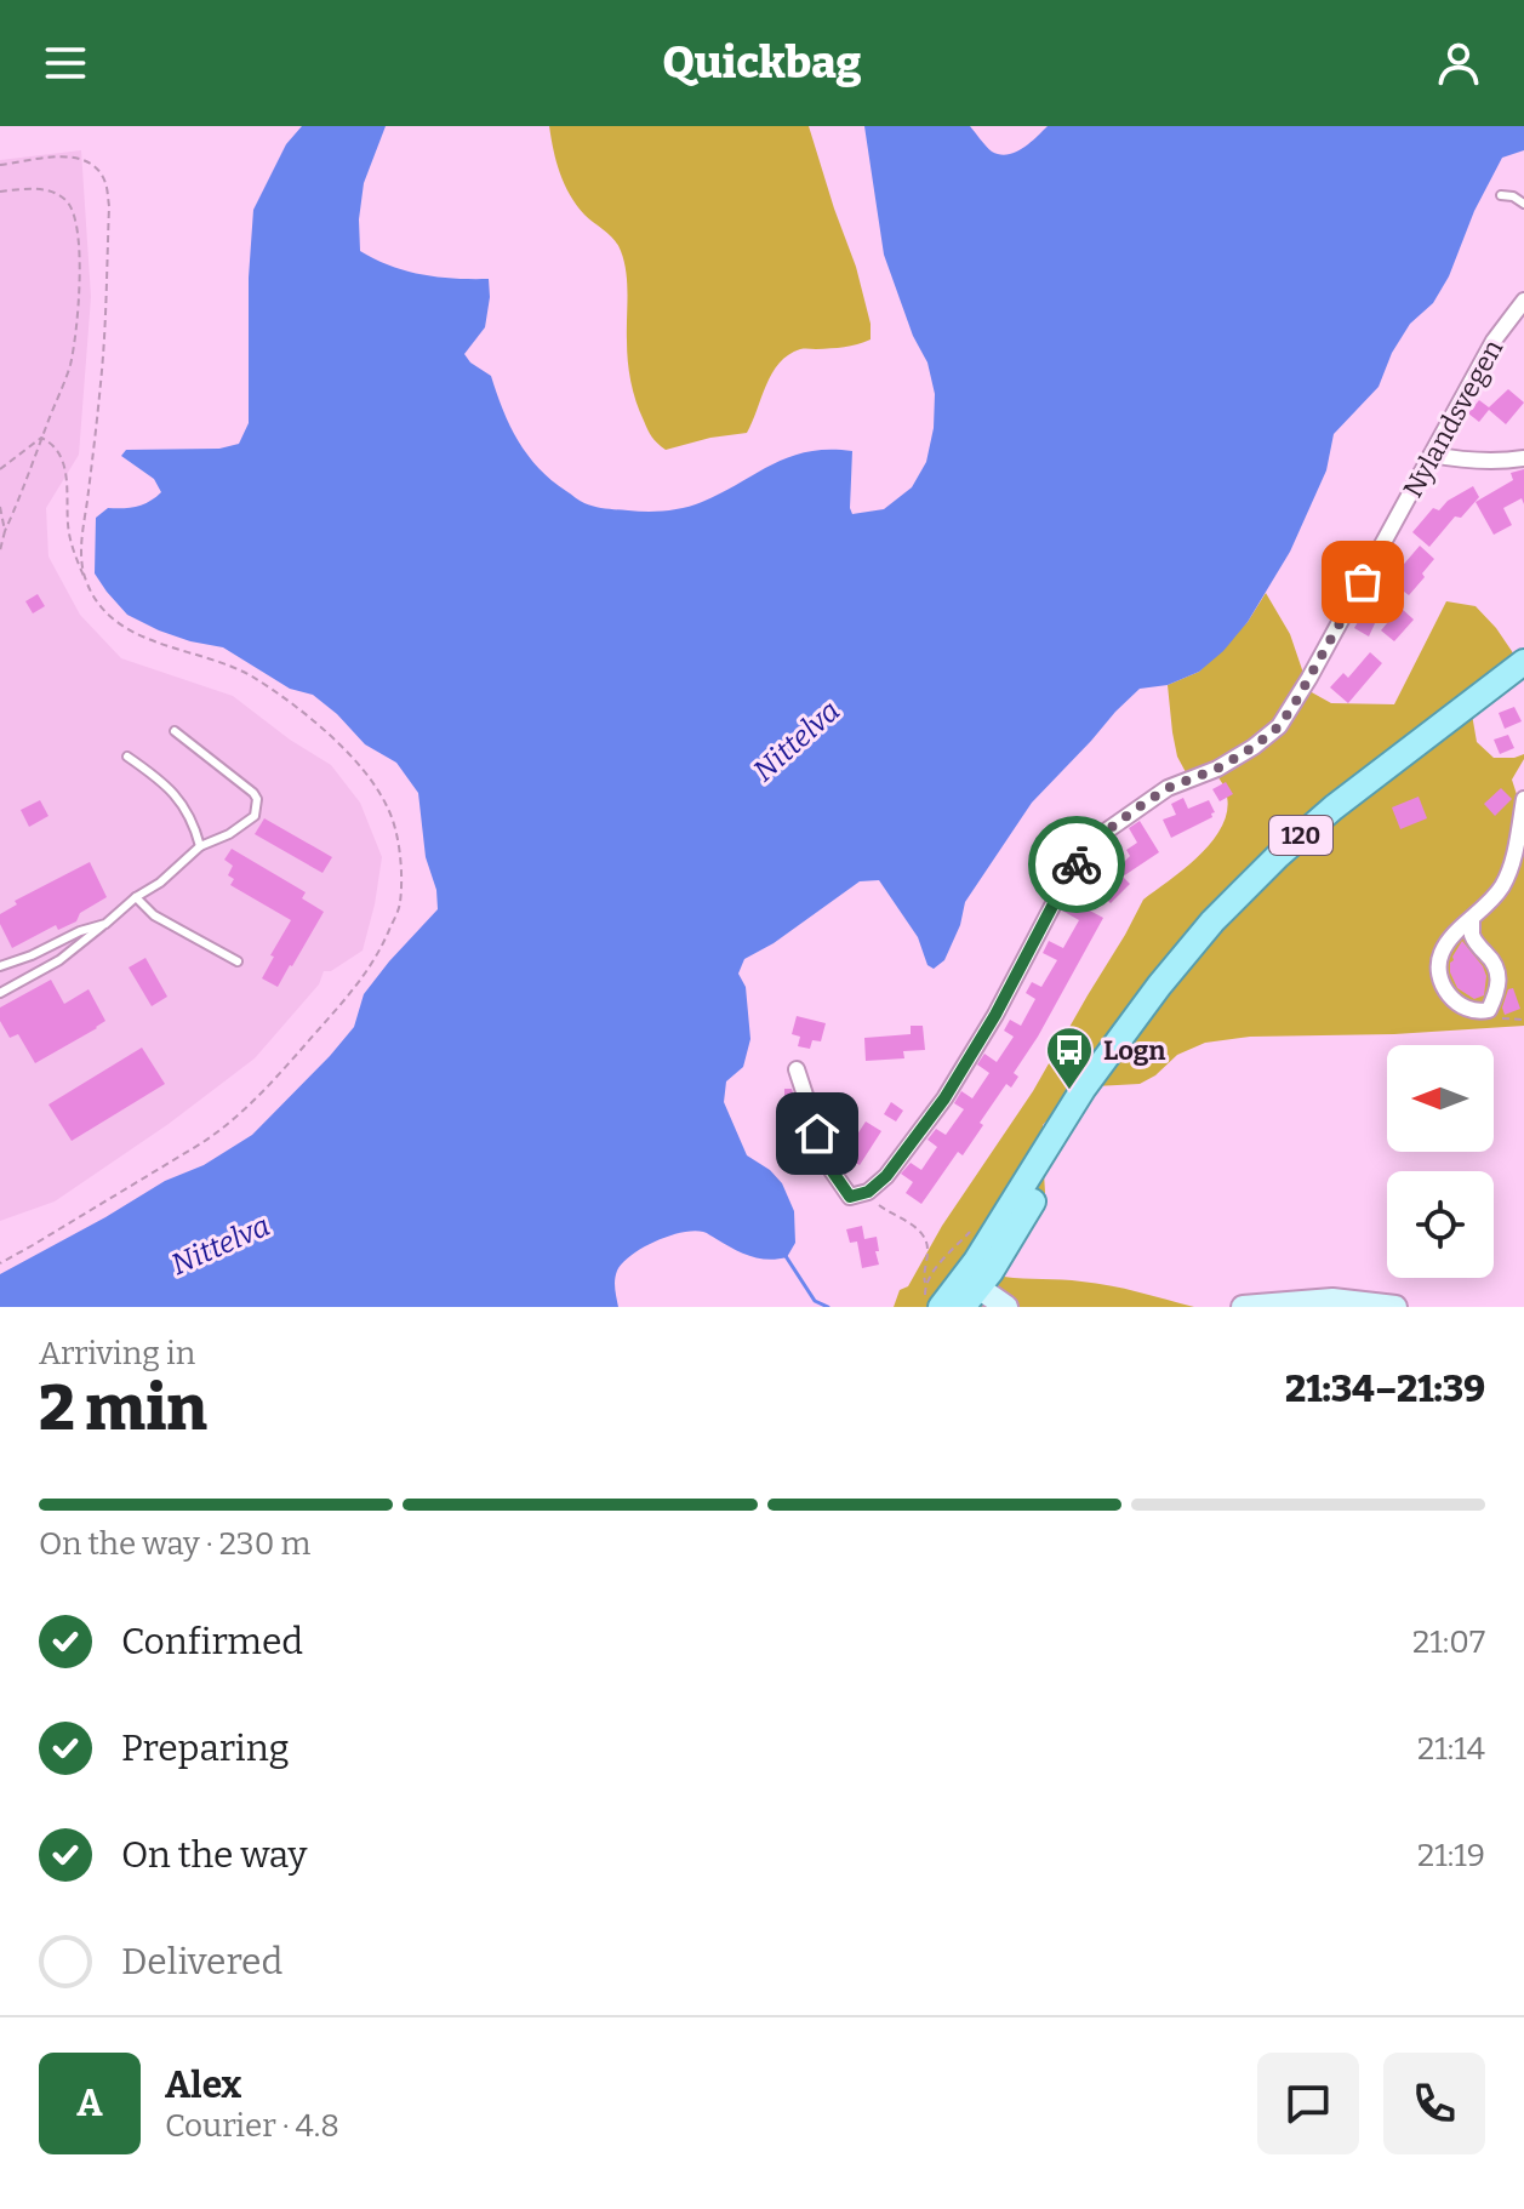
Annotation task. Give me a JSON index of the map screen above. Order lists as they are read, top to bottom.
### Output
{
  "streets": {
    "main road": ["120"],
    "street": ["Nylandsvegen"]
  },
  "water": ["Nittelva"],
  "places": {
    "bus stop": ["Logn"]
  },
  "north": "left",
  "page": {
    "header": "Quickbag",
    "heading": ["2 min", "Arriving in", "21:34–21:39"],
    "panel": ["Alex", "Courier · 4.8"],
    "bar": "On the way · 230 m",
    "list": [
      ["Confirmed", "21:07"],
      ["Preparing", "21:14"],
      ["On the way", "21:19"],
      "Delivered"
    ],
    "round": "A"
  }
}
